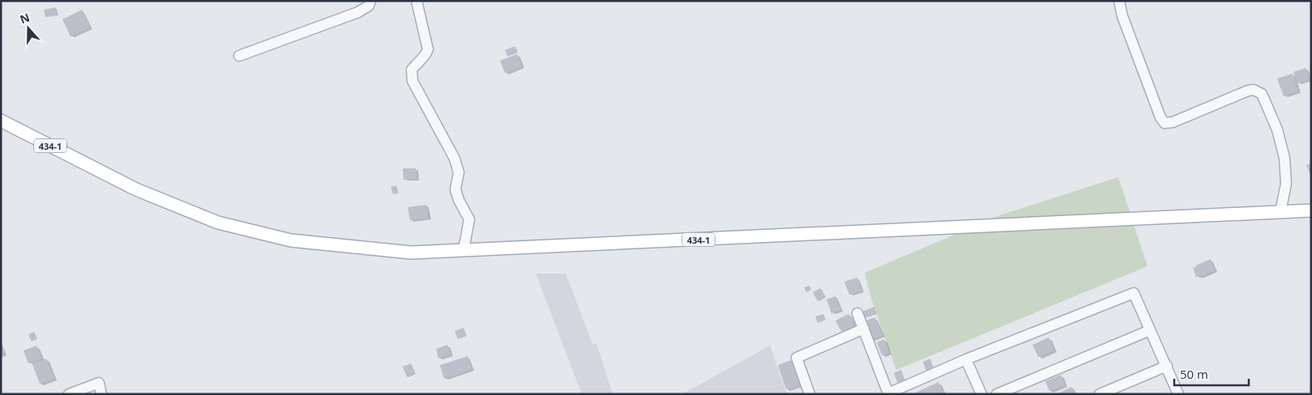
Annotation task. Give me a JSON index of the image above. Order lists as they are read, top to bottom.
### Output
{
  "streets": {
    "main road": ["434-1"]
  },
  "scale_bar": "50 m",
  "north": "top"
}
